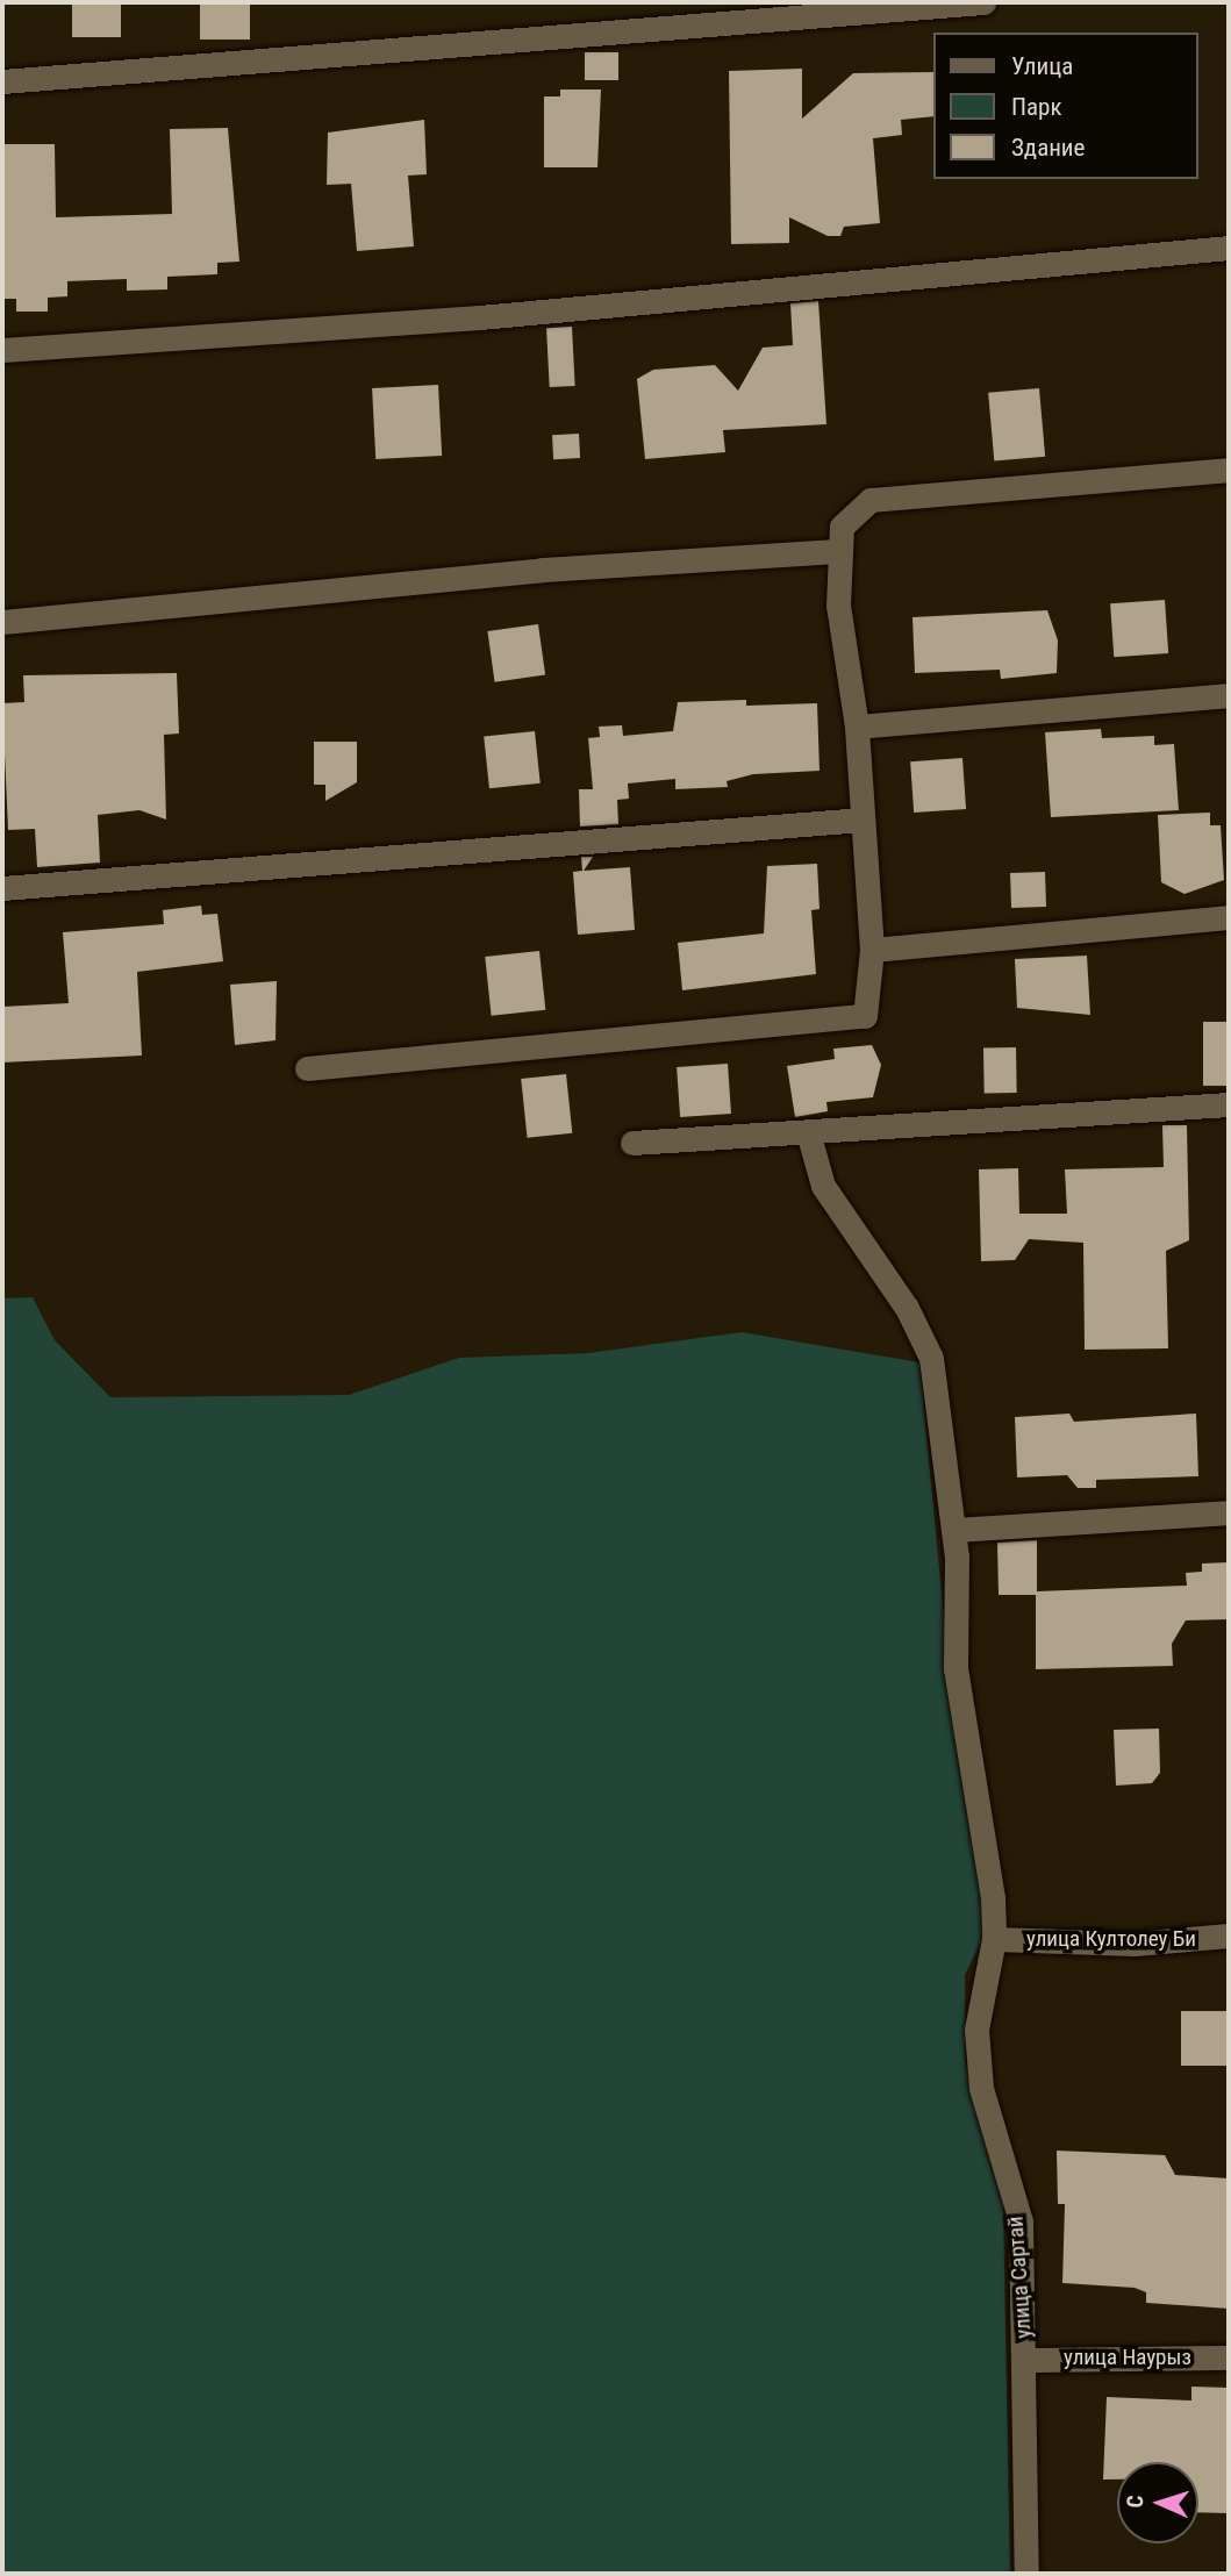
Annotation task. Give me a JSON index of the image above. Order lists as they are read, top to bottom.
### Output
{
  "streets": {
    "street": ["улица Култолеу Би", "улица Сартай", "улица Наурыз"]
  },
  "crossings": [
    ["улица Култолеу Би", "улица Сартай"],
    ["улица Сартай", "улица Наурыз"]
  ],
  "legend": ["Улица", "Парк", "Здание"],
  "north": "left"
}
